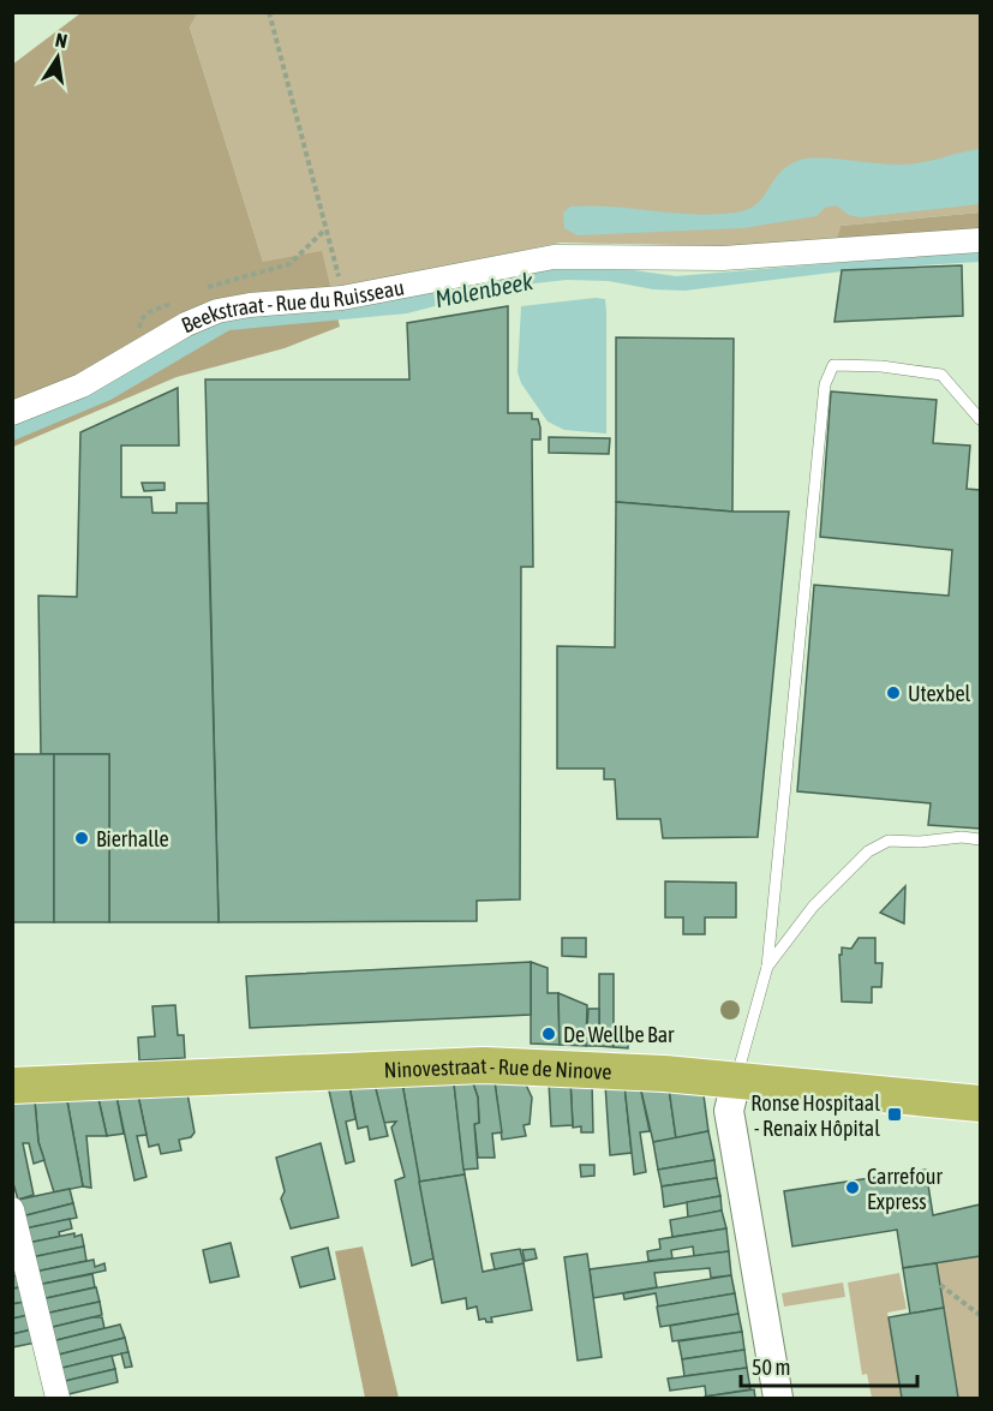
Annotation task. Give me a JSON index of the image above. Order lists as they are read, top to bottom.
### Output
{
  "streets": {
    "main road": ["Ninovestraat - Rue de Ninove"],
    "street": ["Beekstraat - Rue du Ruisseau"]
  },
  "water": ["Molenbeek"],
  "places": {
    "other": [
      "Utexbel",
      "Bierhalle",
      "De Wellbe Bar",
      "Carrefour Express"
    ],
    "transit": ["Ronse Hospitaal - Renaix Hôpital"]
  },
  "scale_bar": "50 m",
  "north": "top"
}
